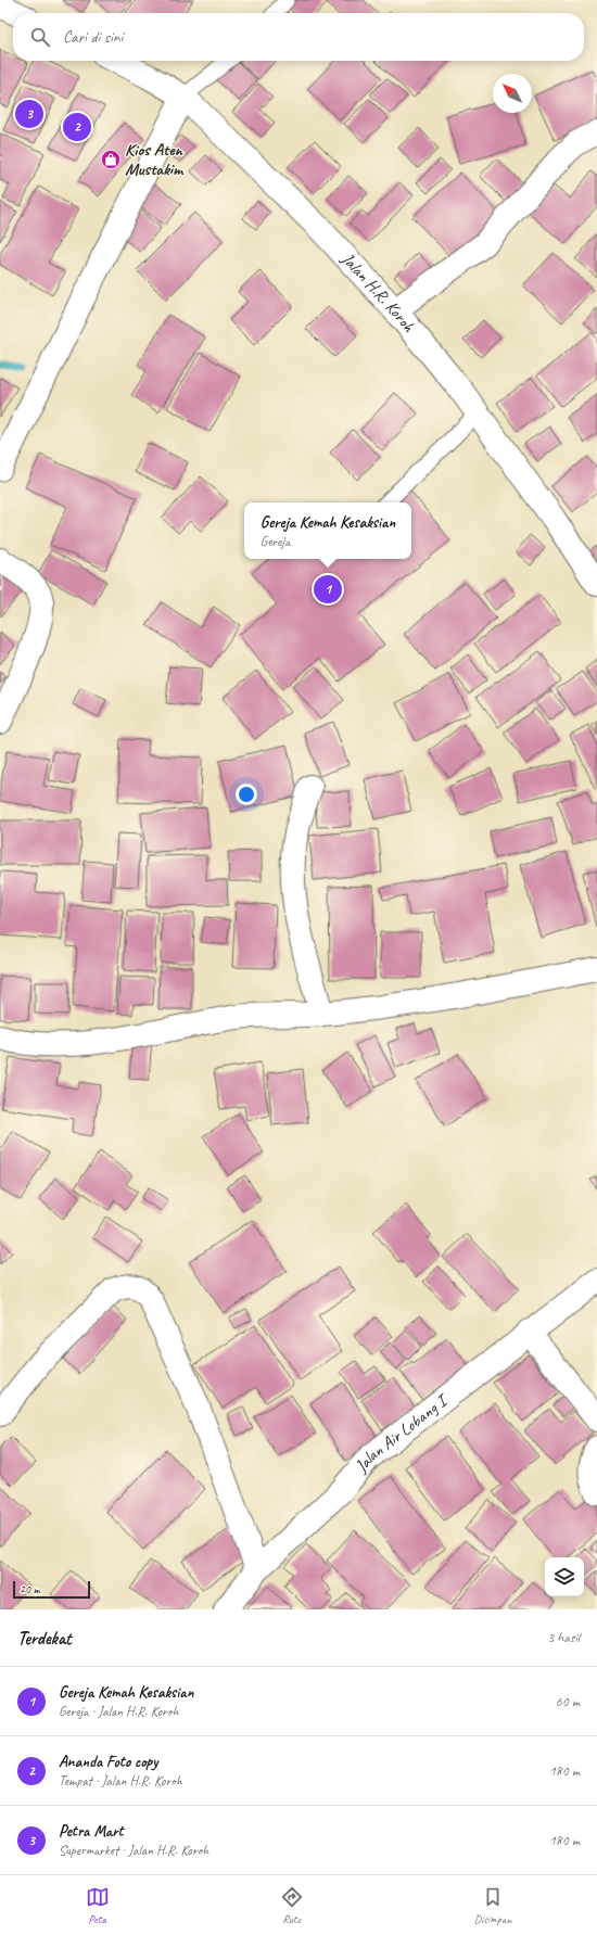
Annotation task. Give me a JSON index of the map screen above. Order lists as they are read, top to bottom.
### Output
{
  "streets": {
    "street": ["Jalan H.R. Koroh", "Jalan Air Lobang I"]
  },
  "places": {
    "shop": ["Kios Aten Mustakim"]
  },
  "scale_bar": "20 m",
  "north": "top left",
  "page": {
    "search": "Cari di sini",
    "pins": ["3", "2", "1"],
    "popup": ["Gereja Kemah Kesaksian", "Gereja"],
    "scale": "20 m",
    "heading": ["Terdekat", "3 hasil"],
    "list": [
      {
        "mark": "1",
        "name": "Gereja Kemah Kesaksian",
        "note": "Gereja · Jalan H.R. Koroh",
        "value": "60 m"
      },
      {
        "mark": "2",
        "name": "Ananda Foto copy",
        "note": "Tempat · Jalan H.R. Koroh",
        "value": "180 m"
      },
      {
        "mark": "3",
        "name": "Petra Mart",
        "note": "Supermarket · Jalan H.R. Koroh",
        "value": "180 m"
      }
    ],
    "nav": ["Peta", "Rute", "Disimpan"]
  }
}
